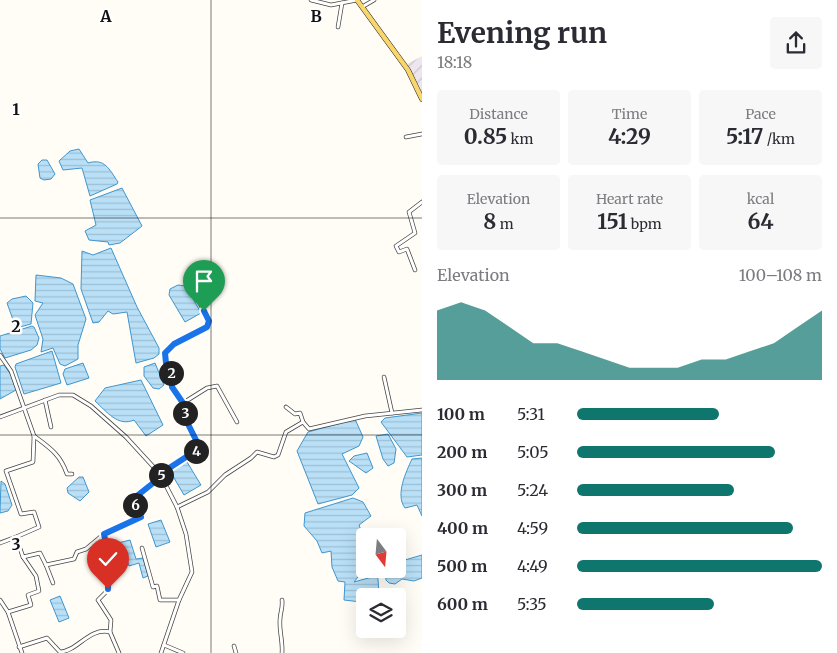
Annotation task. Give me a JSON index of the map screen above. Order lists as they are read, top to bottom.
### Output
{
  "north": "bottom",
  "page": {
    "heading": ["Evening run", "18:18"],
    "stats": [
      ["Distance", "0.85 km"],
      ["Time", "4:29"],
      ["Pace", "5:17 /km"],
      ["Elevation", "8 m"],
      ["Heart rate", "151 bpm"],
      ["kcal", "64"]
    ],
    "chart": ["Elevation", "100–108 m"],
    "pins": [
      "2",
      "3",
      "4",
      "5",
      "6"
    ],
    "list": [
      {
        "name": "100 m",
        "note": "5:31"
      },
      {
        "name": "200 m",
        "note": "5:05"
      },
      {
        "name": "300 m",
        "note": "5:24"
      },
      {
        "name": "400 m",
        "note": "4:59"
      },
      {
        "name": "500 m",
        "note": "4:49"
      },
      {
        "name": "600 m",
        "note": "5:35"
      }
    ]
  },
  "grid": {
    "columns": ["A", "B"],
    "rows": ["1", "2", "3"]
  }
}
